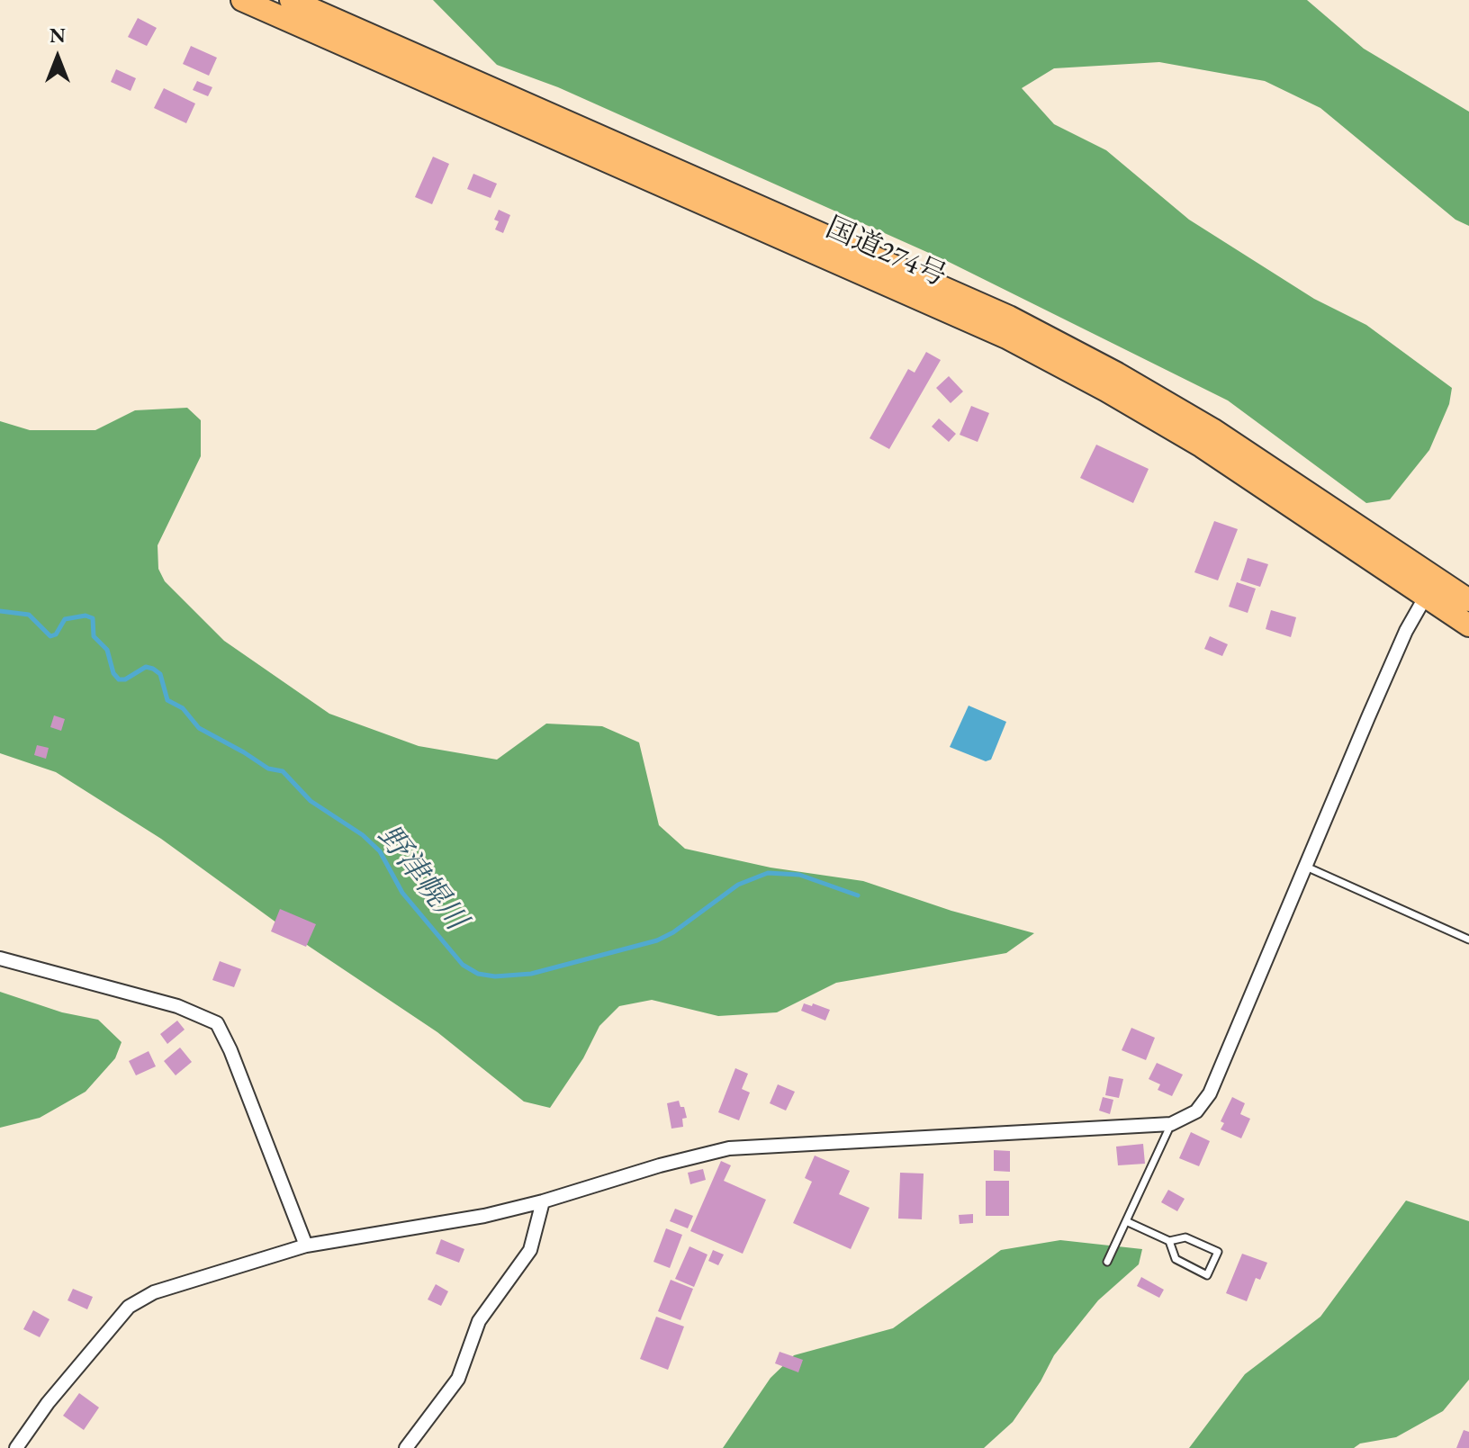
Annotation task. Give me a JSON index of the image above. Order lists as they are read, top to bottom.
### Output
{
  "streets": {
    "highway": ["国道274号"]
  },
  "water": ["野津幌川"],
  "north": "top"
}
